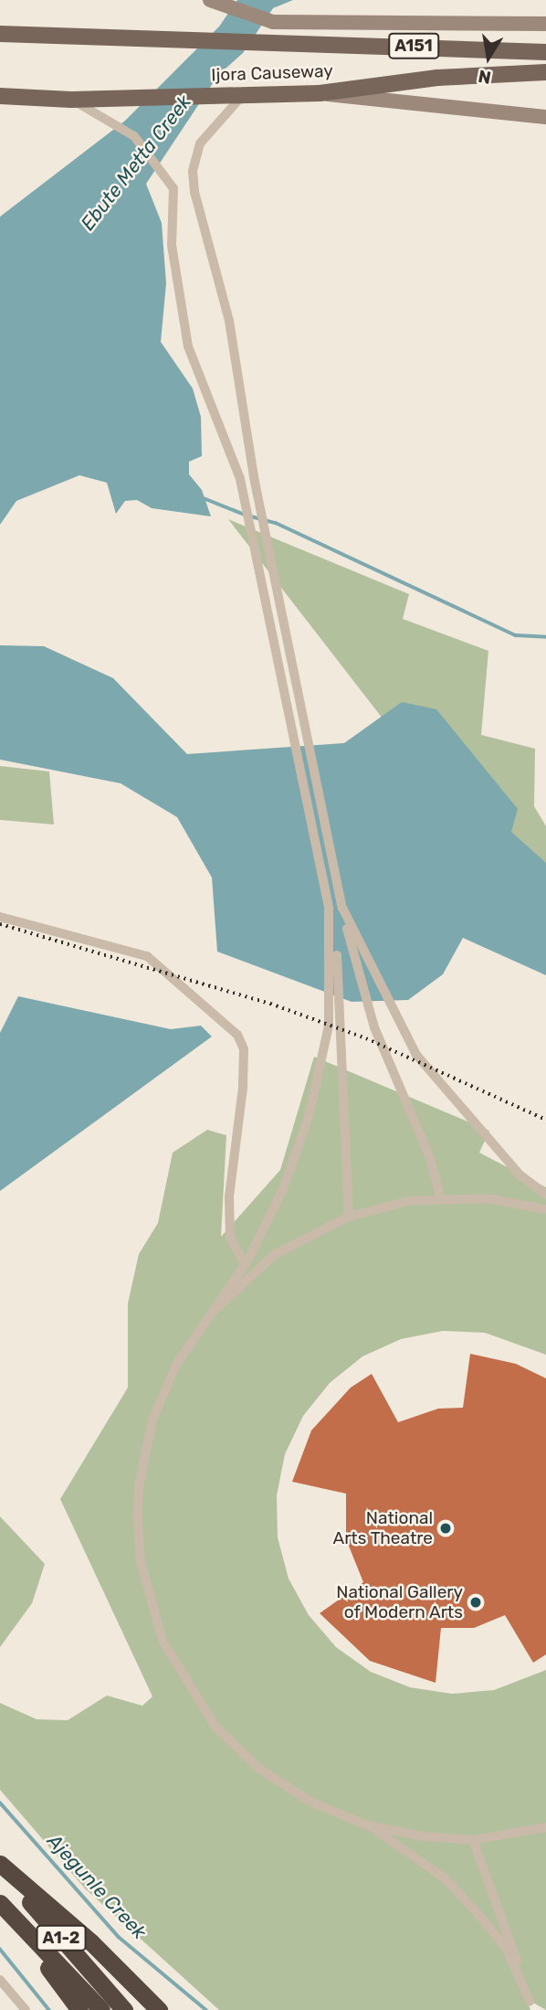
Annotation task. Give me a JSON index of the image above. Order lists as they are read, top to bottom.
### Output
{
  "streets": {
    "highway": ["A1-2"],
    "main road": ["A151", "Ijora Causeway"]
  },
  "water": ["Ebute Metta Creek", "Ajegunle Creek"],
  "places": ["National Arts Theatre", "National Gallery of Modern Arts"],
  "north": "bottom"
}
